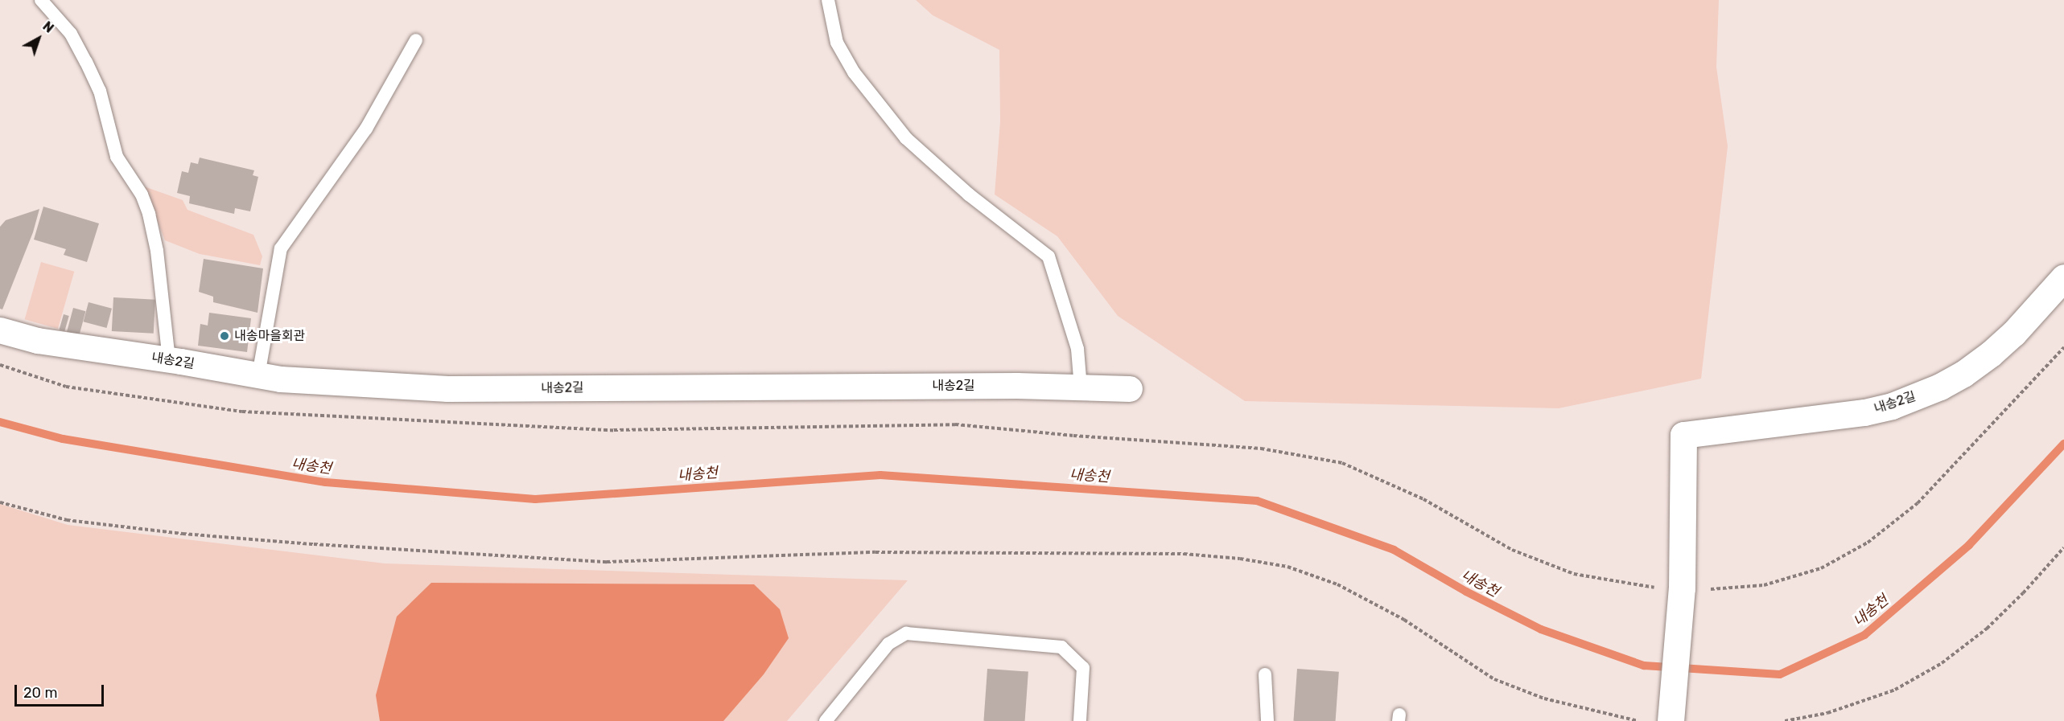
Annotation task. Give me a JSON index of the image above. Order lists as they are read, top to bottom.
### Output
{
  "streets": {
    "street": ["내송2길"]
  },
  "water": ["내송천"],
  "places": ["내송마을회관"],
  "scale_bar": "20 m",
  "north": "top right"
}
